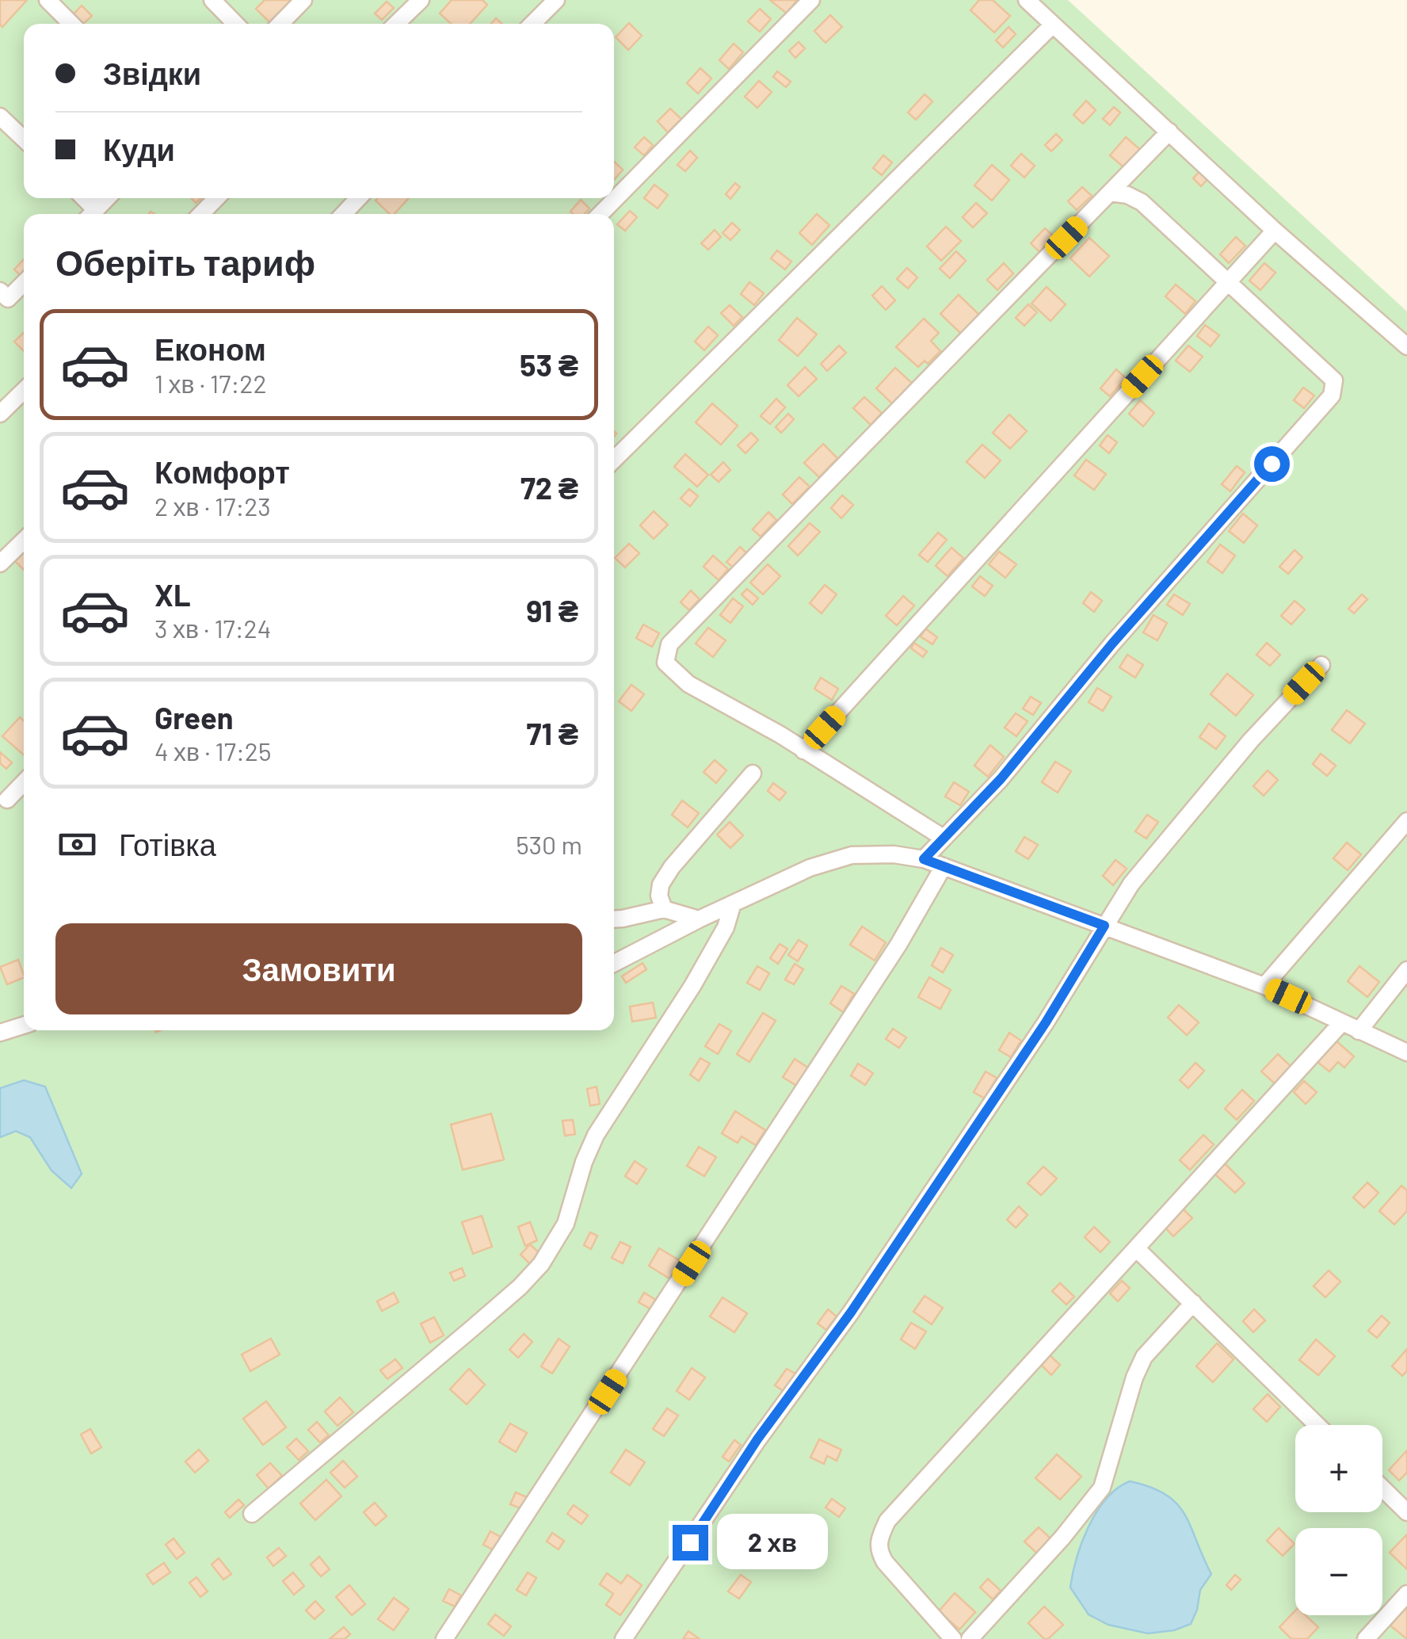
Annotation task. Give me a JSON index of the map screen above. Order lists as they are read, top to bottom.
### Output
{
  "page": {
    "banner": ["Звідки", "Куди"],
    "heading": "Оберіть тариф",
    "list": [
      {
        "name": "Економ",
        "note": "1 хв · 17:22",
        "value": "53 ₴"
      },
      {
        "name": "Комфорт",
        "note": "2 хв · 17:23",
        "value": "72 ₴"
      },
      {
        "name": "XL",
        "note": "3 хв · 17:24",
        "value": "91 ₴"
      },
      {
        "name": "Green",
        "note": "4 хв · 17:25",
        "value": "71 ₴"
      }
    ],
    "pay": ["Готівка", "530 m"],
    "buttons": "Замовити",
    "map_buttons": ["+", "−"],
    "bubble": "2 хв"
  }
}
